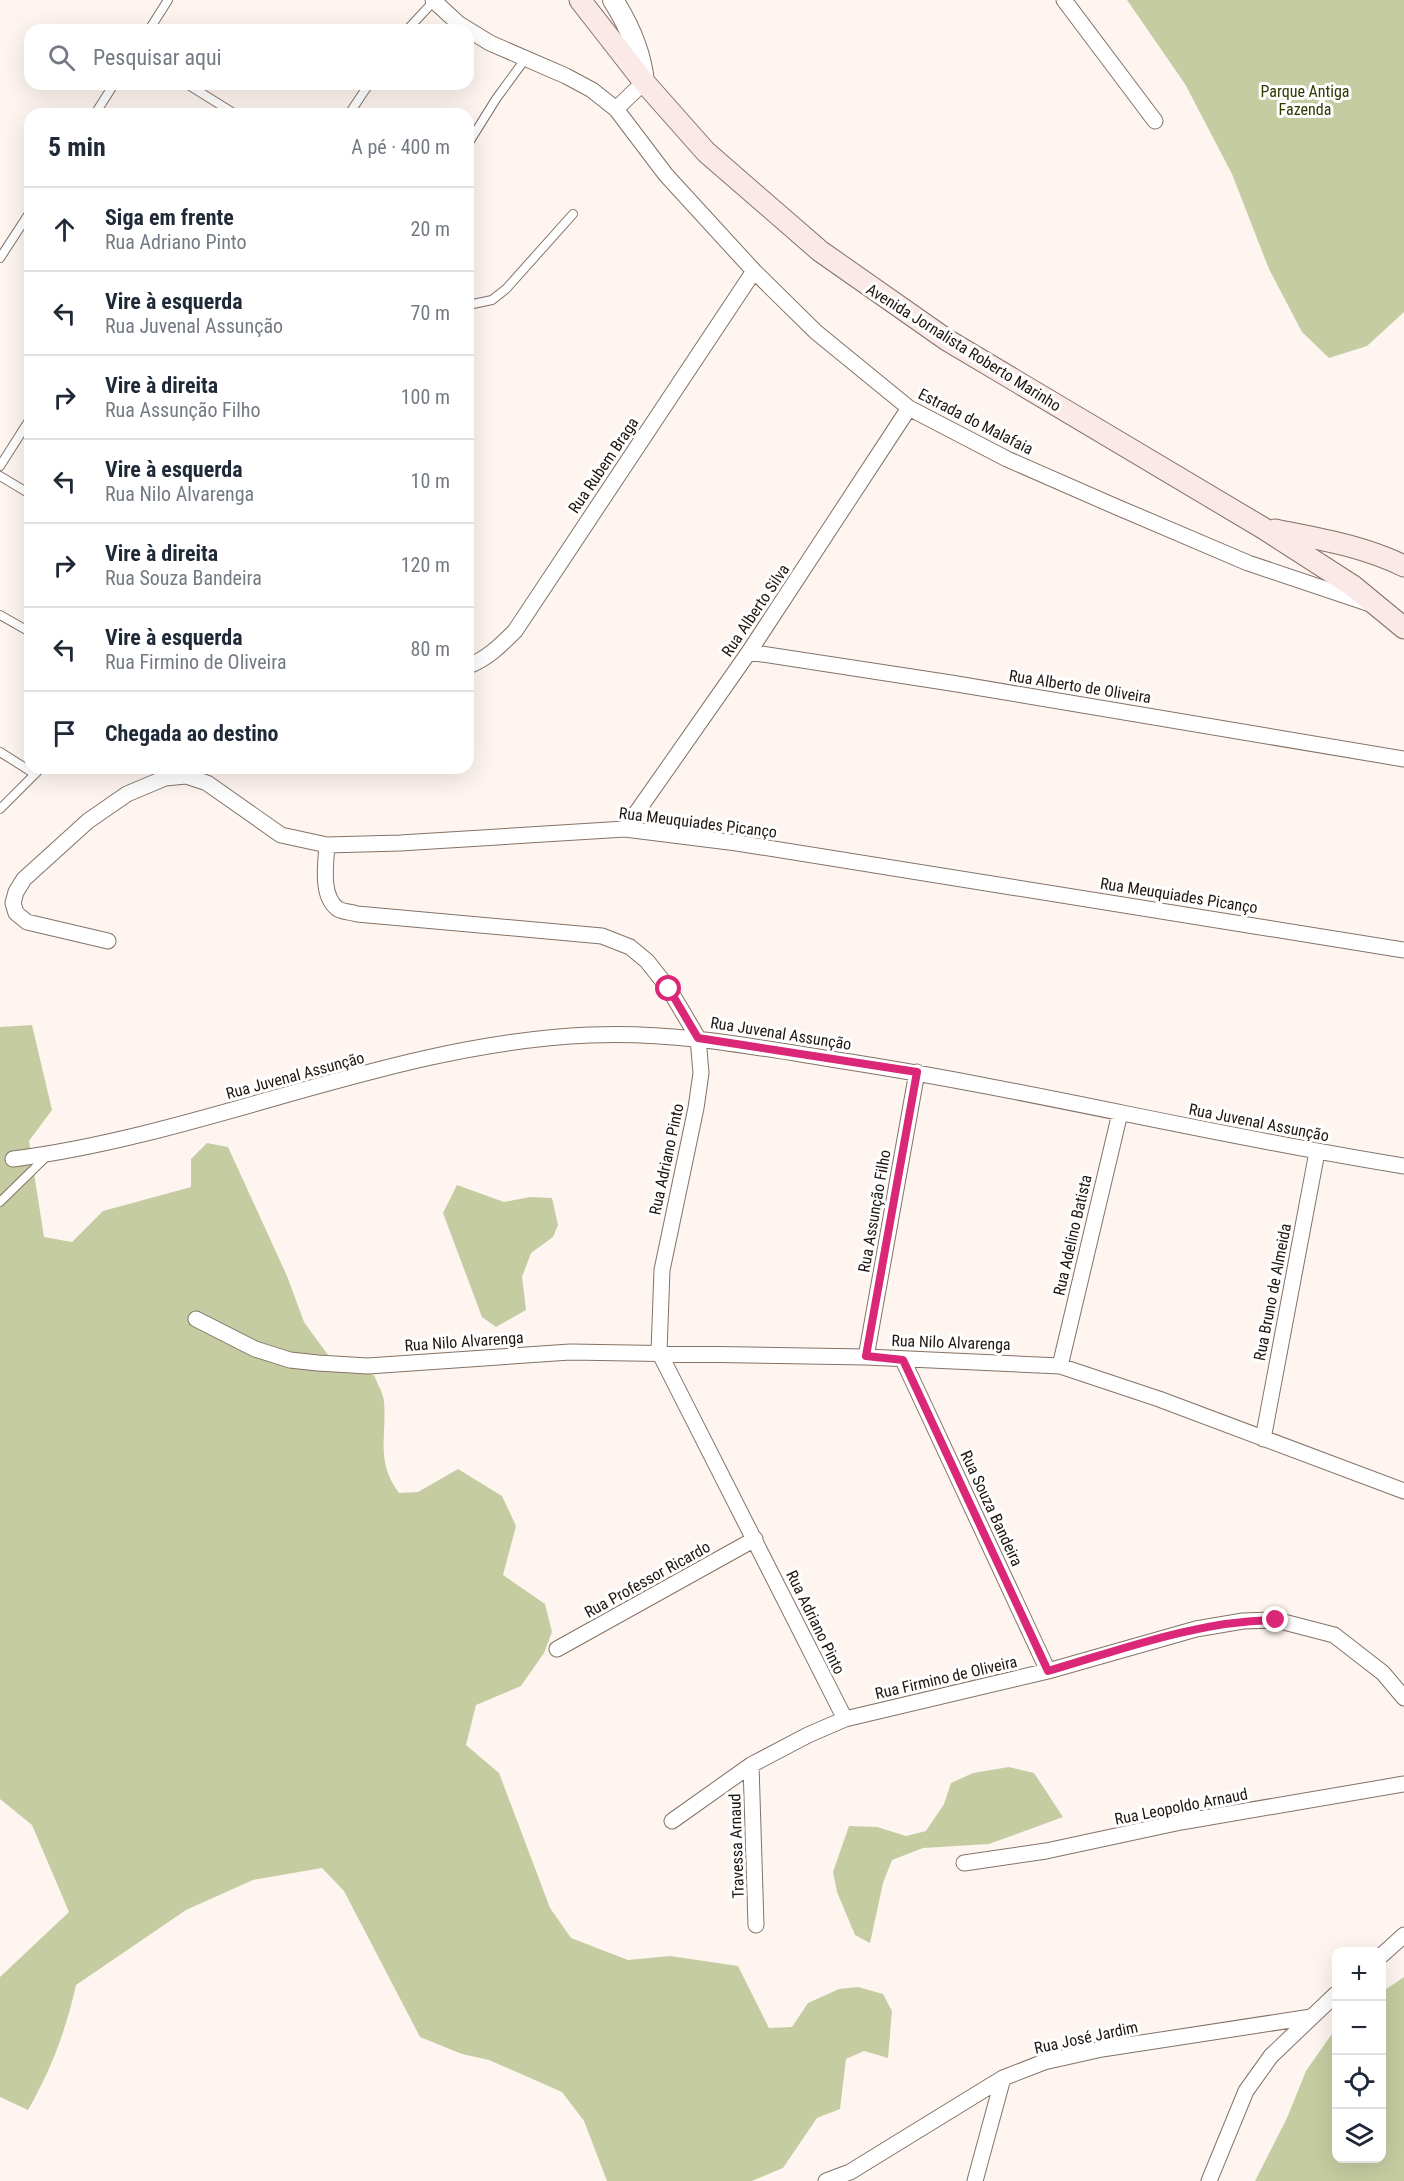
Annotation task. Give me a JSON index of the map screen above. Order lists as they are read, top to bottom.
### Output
{
  "streets": {
    "main road": ["Avenida Jornalista Roberto Marinho"],
    "street": [
      "Estrada do Malafaia",
      "Rua Rubem Braga",
      "Rua Alberto Silva",
      "Rua Alberto de Oliveira",
      "Rua Meuquiades Picanço",
      "Rua Juvenal Assunção",
      "Rua Adriano Pinto",
      "Rua Assunção Filho",
      "Rua Adelino Batista",
      "Rua Bruno de Almeida",
      "Rua Nilo Alvarenga",
      "Rua Souza Bandeira",
      "Rua Professor Ricardo",
      "Rua Firmino de Oliveira",
      "Rua Leopoldo Arnaud",
      "Travessa Arnaud",
      "Rua José Jardim"
    ]
  },
  "crossings": [
    ["Avenida Jornalista Roberto Marinho", "Estrada do Malafaia"],
    ["Estrada do Malafaia", "Rua Rubem Braga"],
    ["Estrada do Malafaia", "Rua Alberto Silva"],
    ["Rua Alberto Silva", "Rua Alberto de Oliveira"],
    ["Rua Alberto Silva", "Rua Meuquiades Picanço"],
    ["Rua Meuquiades Picanço", "Rua Adriano Pinto"],
    ["Rua Juvenal Assunção", "Rua Adriano Pinto"],
    ["Rua Juvenal Assunção", "Rua Assunção Filho"],
    ["Rua Juvenal Assunção", "Rua Adelino Batista"],
    ["Rua Juvenal Assunção", "Rua Bruno de Almeida"],
    ["Rua Adriano Pinto", "Rua Nilo Alvarenga"],
    ["Rua Adriano Pinto", "Rua Professor Ricardo"],
    ["Rua Adriano Pinto", "Rua Firmino de Oliveira"],
    ["Rua Assunção Filho", "Rua Nilo Alvarenga"],
    ["Rua Adelino Batista", "Rua Nilo Alvarenga"],
    ["Rua Bruno de Almeida", "Rua Nilo Alvarenga"],
    ["Rua Nilo Alvarenga", "Rua Souza Bandeira"],
    ["Rua Souza Bandeira", "Rua Firmino de Oliveira"],
    ["Rua Firmino de Oliveira", "Travessa Arnaud"]
  ],
  "parks": ["Parque Antiga Fazenda"],
  "page": {
    "search": "Pesquisar aqui",
    "heading": ["5 min", "A pé · 400 m"],
    "list": [
      ["Siga em frente", "Rua Adriano Pinto", "20 m"],
      ["Vire à esquerda", "Rua Juvenal Assunção", "70 m"],
      ["Vire à direita", "Rua Assunção Filho", "100 m"],
      ["Vire à esquerda", "Rua Nilo Alvarenga", "10 m"],
      ["Vire à direita", "Rua Souza Bandeira", "120 m"],
      ["Vire à esquerda", "Rua Firmino de Oliveira", "80 m"],
      "Chegada ao destino"
    ],
    "map_buttons": ["+", "−"]
  }
}
